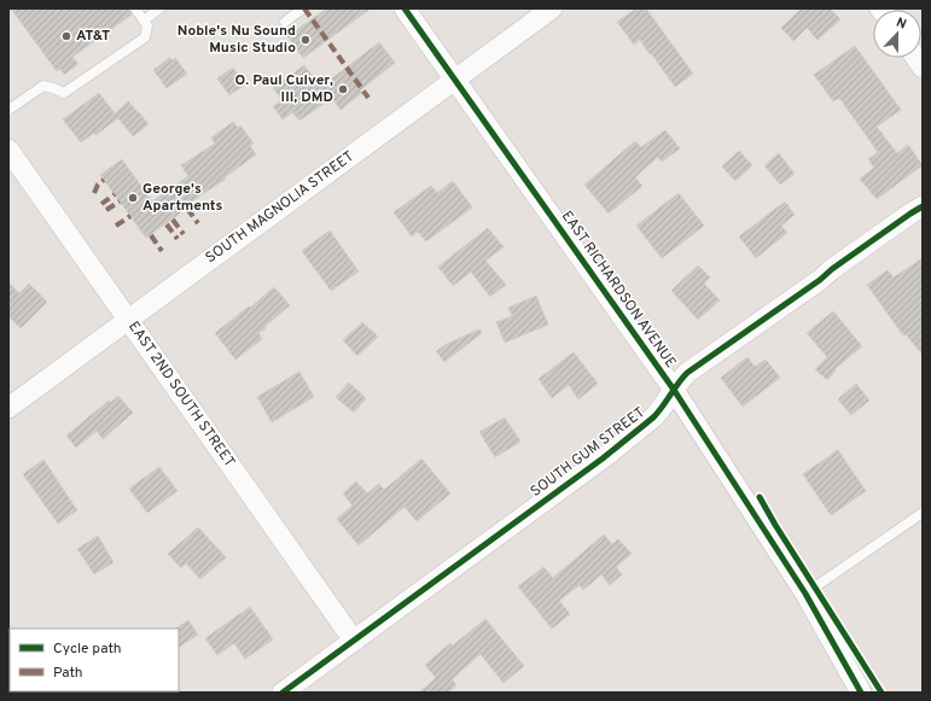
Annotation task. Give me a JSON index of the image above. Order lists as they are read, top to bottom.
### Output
{
  "streets": {
    "street": [
      "SOUTH MAGNOLIA STREET",
      "EAST RICHARDSON AVENUE",
      "EAST 2ND SOUTH STREET",
      "SOUTH GUM STREET"
    ]
  },
  "crossings": [
    ["SOUTH MAGNOLIA STREET", "EAST RICHARDSON AVENUE"],
    ["SOUTH MAGNOLIA STREET", "EAST 2ND SOUTH STREET"],
    ["EAST RICHARDSON AVENUE", "SOUTH GUM STREET"],
    ["EAST 2ND SOUTH STREET", "SOUTH GUM STREET"]
  ],
  "places": [
    "AT&T",
    "Noble's Nu Sound Music Studio",
    "O. Paul Culver, III, DMD",
    "George's Apartments"
  ],
  "legend": ["Cycle path", "Path"],
  "north": "top"
}
